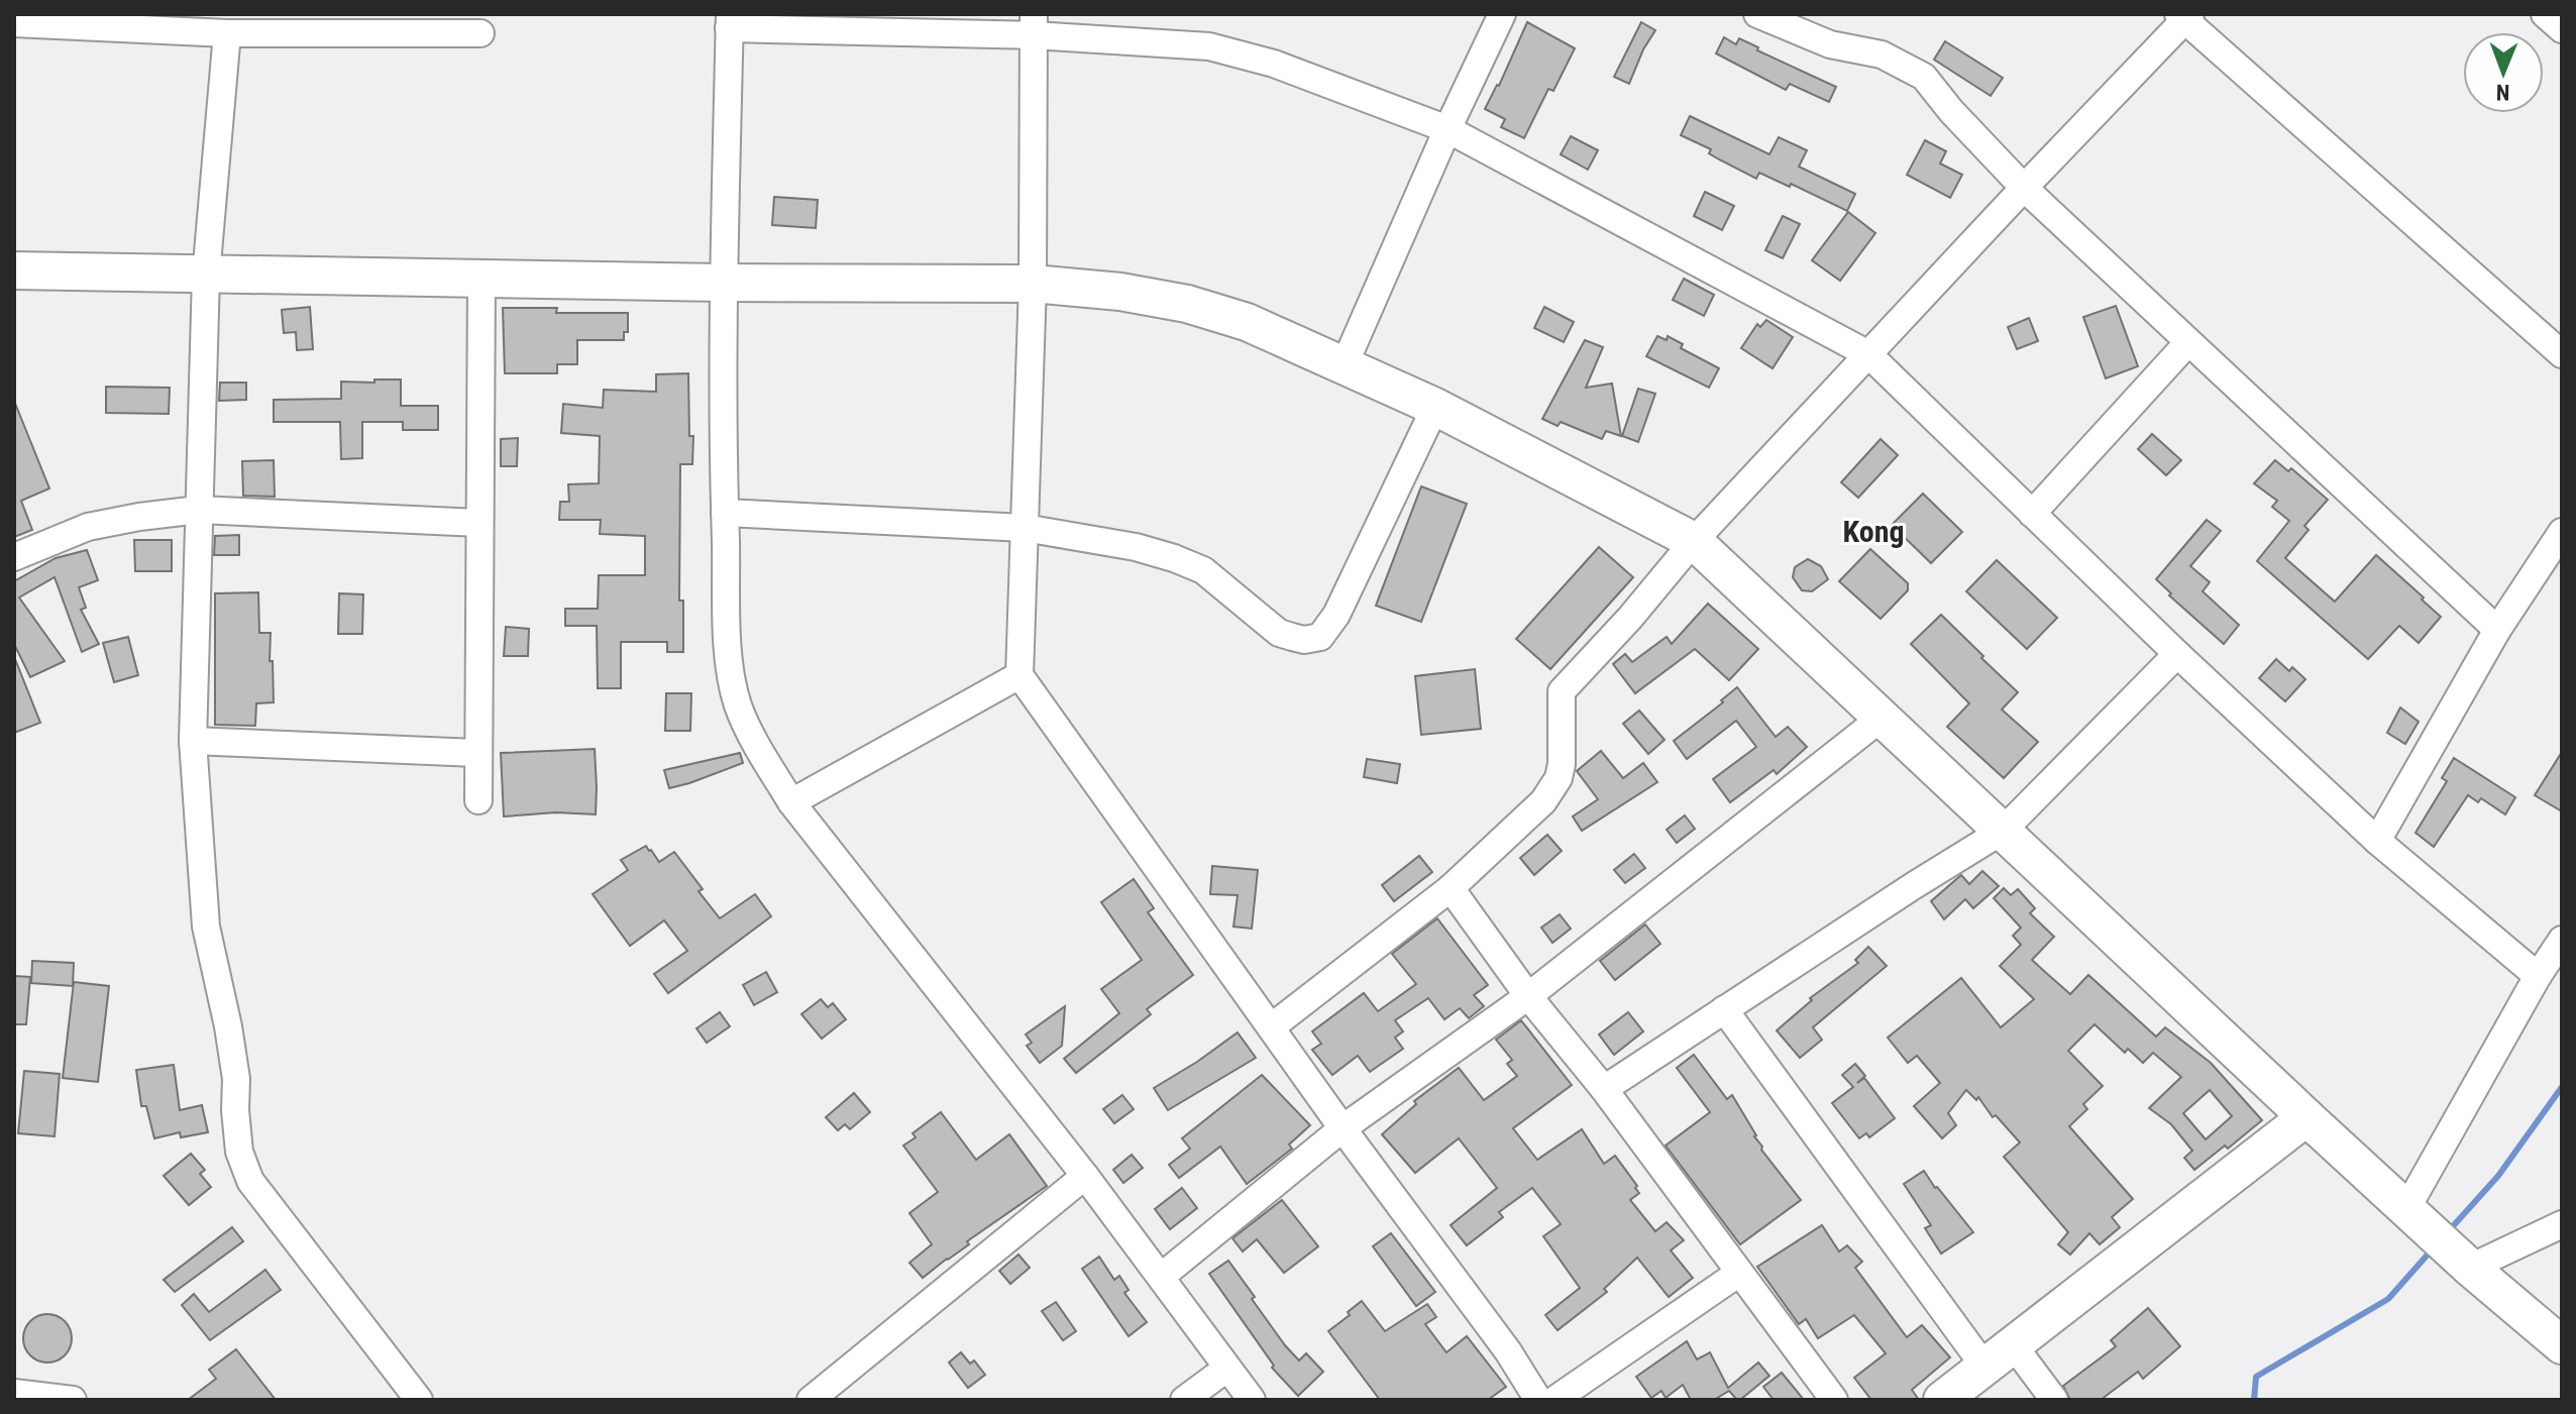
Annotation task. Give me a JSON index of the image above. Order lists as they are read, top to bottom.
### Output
{
  "districts": ["Kong"],
  "north": "bottom"
}
